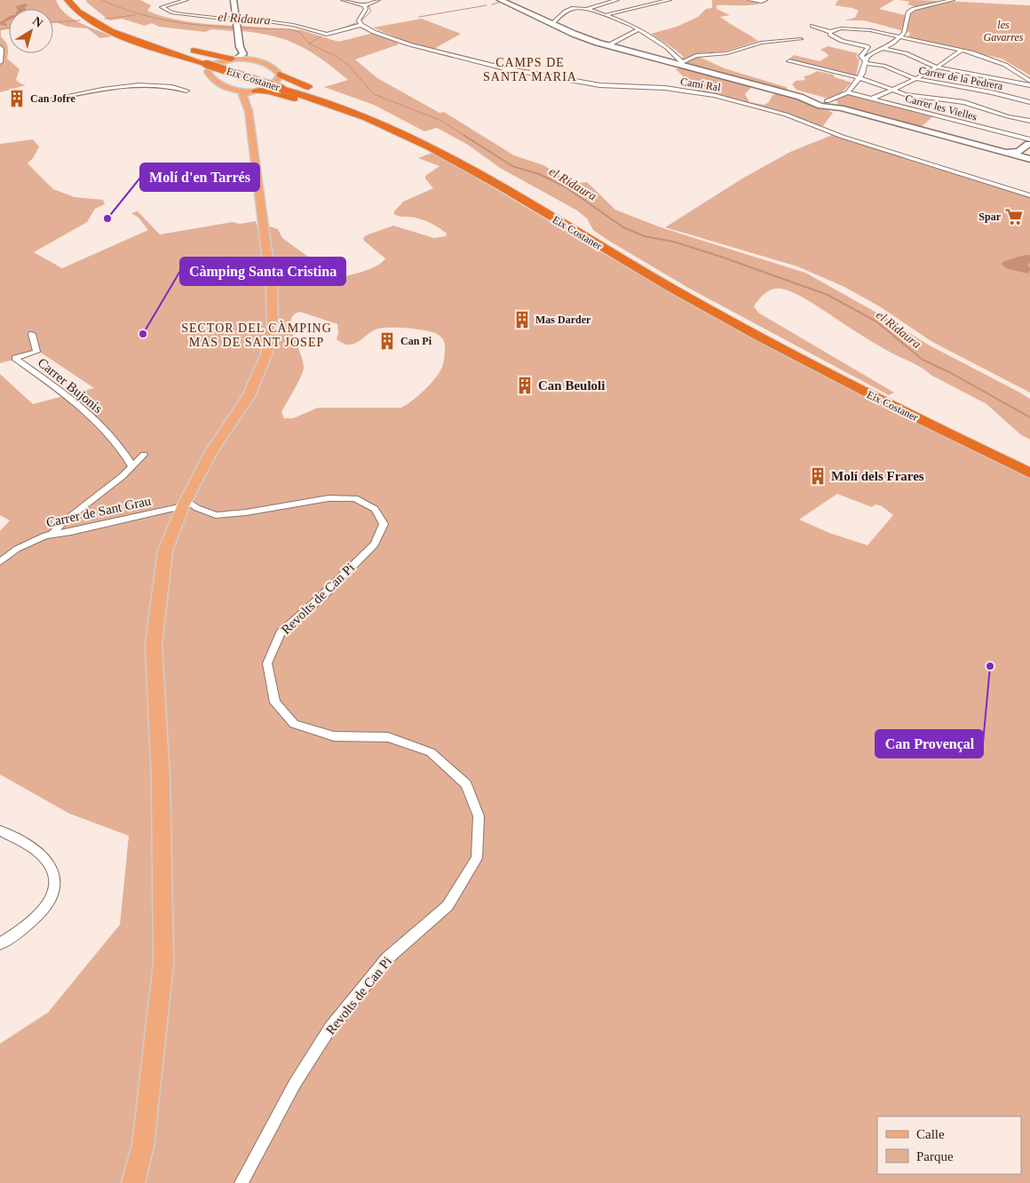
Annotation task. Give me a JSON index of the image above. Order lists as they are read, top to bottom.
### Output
{
  "streets": {
    "highway": ["Eix Costaner"],
    "street": [
      "Carrer de la Pedrera",
      "Camí Ral",
      "Carrer les Vielles",
      "Carrer Bujonis",
      "Carrer de Sant Grau",
      "Revolts de Can Pi"
    ]
  },
  "crossings": [
    ["Carrer de Sant Grau", "Revolts de Can Pi"]
  ],
  "districts": ["CAMPS DE SANTA MARIA", "SECTOR DEL CÀMPING MAS DE SANT JOSEP"],
  "water": ["el Ridaura"],
  "parks": ["les Gavarres"],
  "places": {
    "building": [
      "Can Jofre",
      "Mas Darder",
      "Can Pi",
      "Can Beuloli",
      "Molí dels Frares"
    ],
    "supermarket": ["Spar"],
    "other": ["Molí d'en Tarrés", "Càmping Santa Cristina", "Can Provençal"]
  },
  "legend": ["Calle", "Parque"],
  "north": "top right"
}
